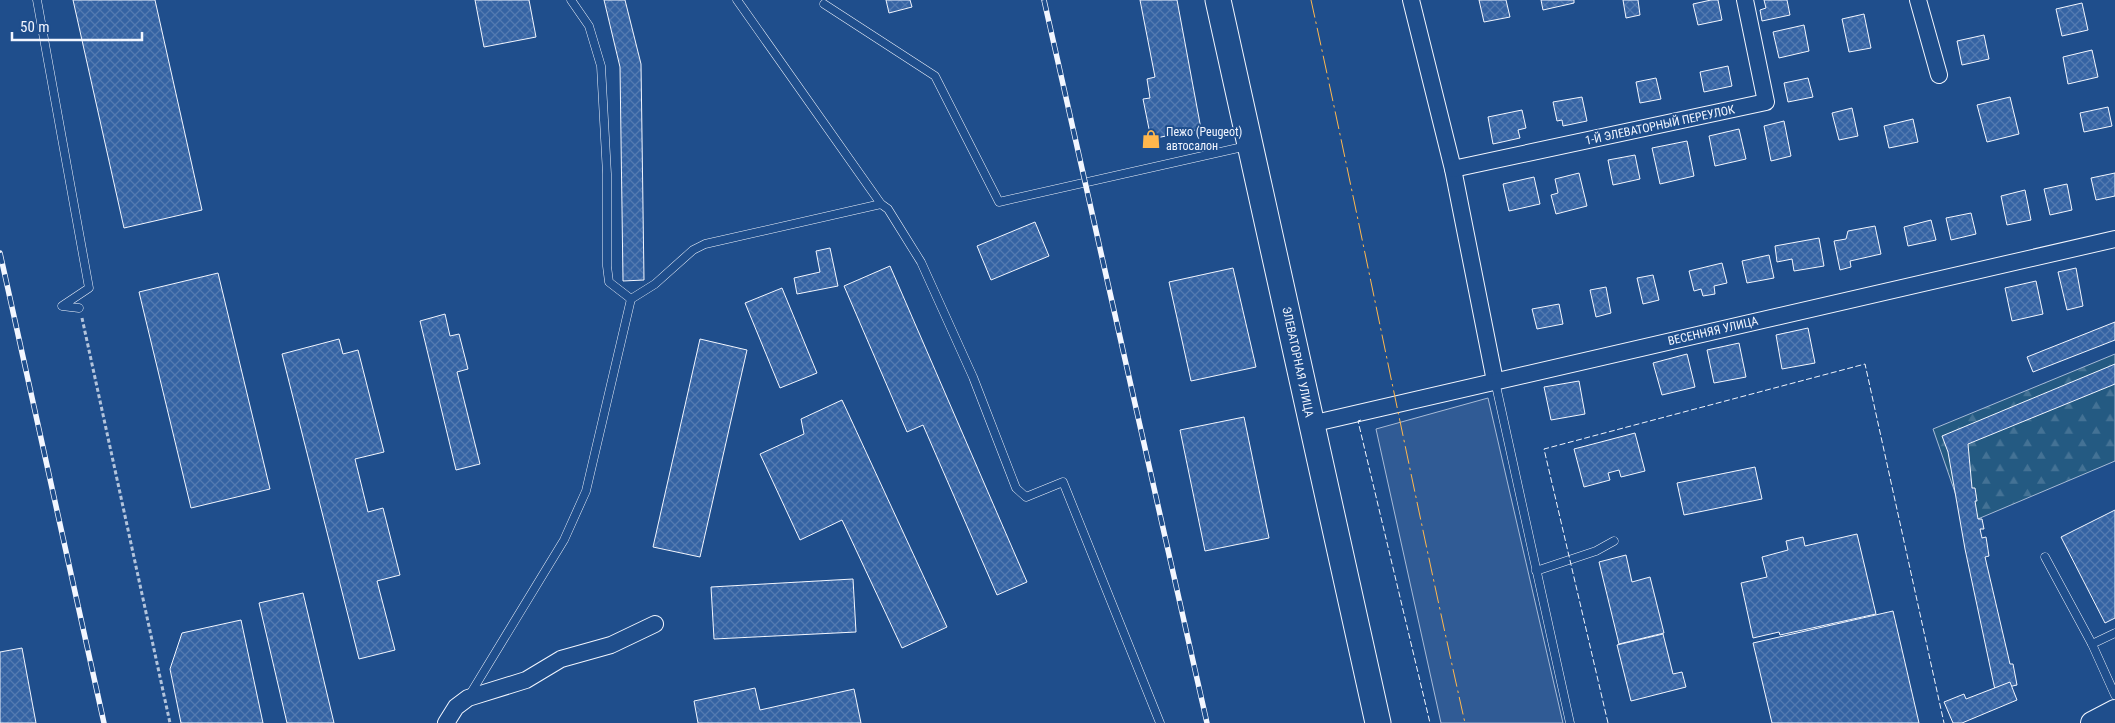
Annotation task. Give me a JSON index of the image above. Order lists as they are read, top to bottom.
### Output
{
  "streets": {
    "main road": ["ЭЛЕВАТОРНАЯ УЛИЦА"],
    "street": ["1-Й ЭЛЕВАТОРНЫЙ ПЕРЕУЛОК", "ВЕСЕННЯЯ УЛИЦА"]
  },
  "crossings": [
    ["ВЕСЕННЯЯ УЛИЦА", "ЭЛЕВАТОРНАЯ УЛИЦА"]
  ],
  "places": {
    "shop": ["Пежо (Peugeot) автосалон"]
  },
  "scale_bar": "50 m"
}
